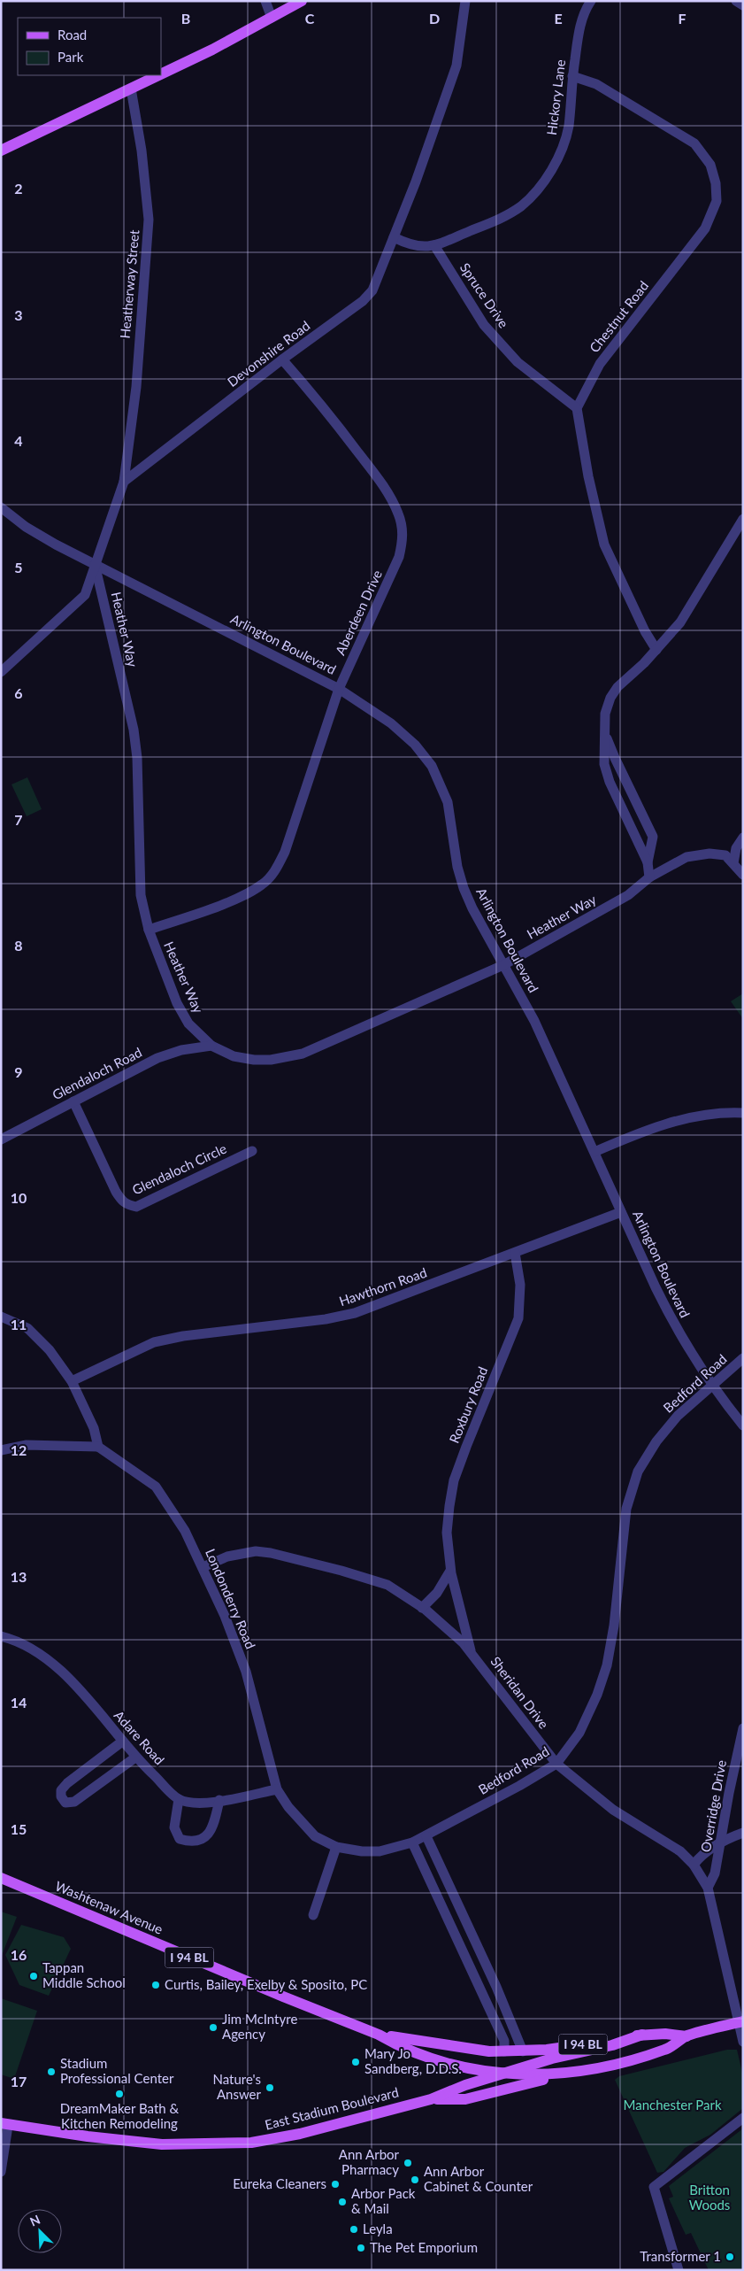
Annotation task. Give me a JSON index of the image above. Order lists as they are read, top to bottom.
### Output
{
  "streets": {
    "main road": ["Washtenaw Avenue", "I 94 BL", "East Stadium Boulevard"],
    "street": [
      "Hickory Lane",
      "Heatherway Street",
      "Spruce Drive",
      "Chestnut Road",
      "Devonshire Road",
      "Aberdeen Drive",
      "Heather Way",
      "Arlington Boulevard",
      "Glendaloch Road",
      "Glendaloch Circle",
      "Hawthorn Road",
      "Bedford Road",
      "Roxbury Road",
      "Londonderry Road",
      "Sheridan Drive",
      "Adare Road",
      "Overridge Drive"
    ]
  },
  "crossings": [
    ["Hickory Lane", "Spruce Drive"],
    ["Hickory Lane", "Chestnut Road"],
    ["Hickory Lane", "Devonshire Road"],
    ["Heatherway Street", "Devonshire Road"],
    ["Spruce Drive", "Chestnut Road"],
    ["Devonshire Road", "Aberdeen Drive"],
    ["Aberdeen Drive", "Heather Way"],
    ["Aberdeen Drive", "Arlington Boulevard"],
    ["Heather Way", "Arlington Boulevard"],
    ["Heather Way", "Glendaloch Road"],
    ["Arlington Boulevard", "Hawthorn Road"],
    ["Arlington Boulevard", "Bedford Road"],
    ["Glendaloch Road", "Glendaloch Circle"],
    ["Hawthorn Road", "Roxbury Road"],
    ["Bedford Road", "Londonderry Road"],
    ["Bedford Road", "Sheridan Drive"],
    ["Roxbury Road", "Sheridan Drive"],
    ["Londonderry Road", "Sheridan Drive"],
    ["Sheridan Drive", "Overridge Drive"],
    ["Sheridan Drive", "Washtenaw Avenue"],
    ["Washtenaw Avenue", "East Stadium Boulevard"]
  ],
  "parks": ["Manchester Park", "Britton Woods"],
  "places": [
    "Tappan Middle School",
    "Curtis, Bailey, Exelby & Sposito, PC",
    "Jim McIntyre Agency",
    "Mary Jo Sandberg, D.D.S.",
    "Stadium Professional Center",
    "Nature's Answer",
    "DreamMaker Bath & Kitchen Remodeling",
    "Ann Arbor Pharmacy",
    "Ann Arbor Cabinet & Counter",
    "Eureka Cleaners",
    "Arbor Pack & Mail",
    "Leyla",
    "The Pet Emporium",
    "Transformer 1"
  ],
  "legend": ["Road", "Park"],
  "north": "top left",
  "grid": {
    "columns": [
      "B",
      "C",
      "D",
      "E",
      "F"
    ],
    "rows": [
      "2",
      "3",
      "4",
      "5",
      "6",
      "7",
      "8",
      "9",
      "10",
      "11",
      "12",
      "13",
      "14",
      "15",
      "16",
      "17"
    ]
  }
}
